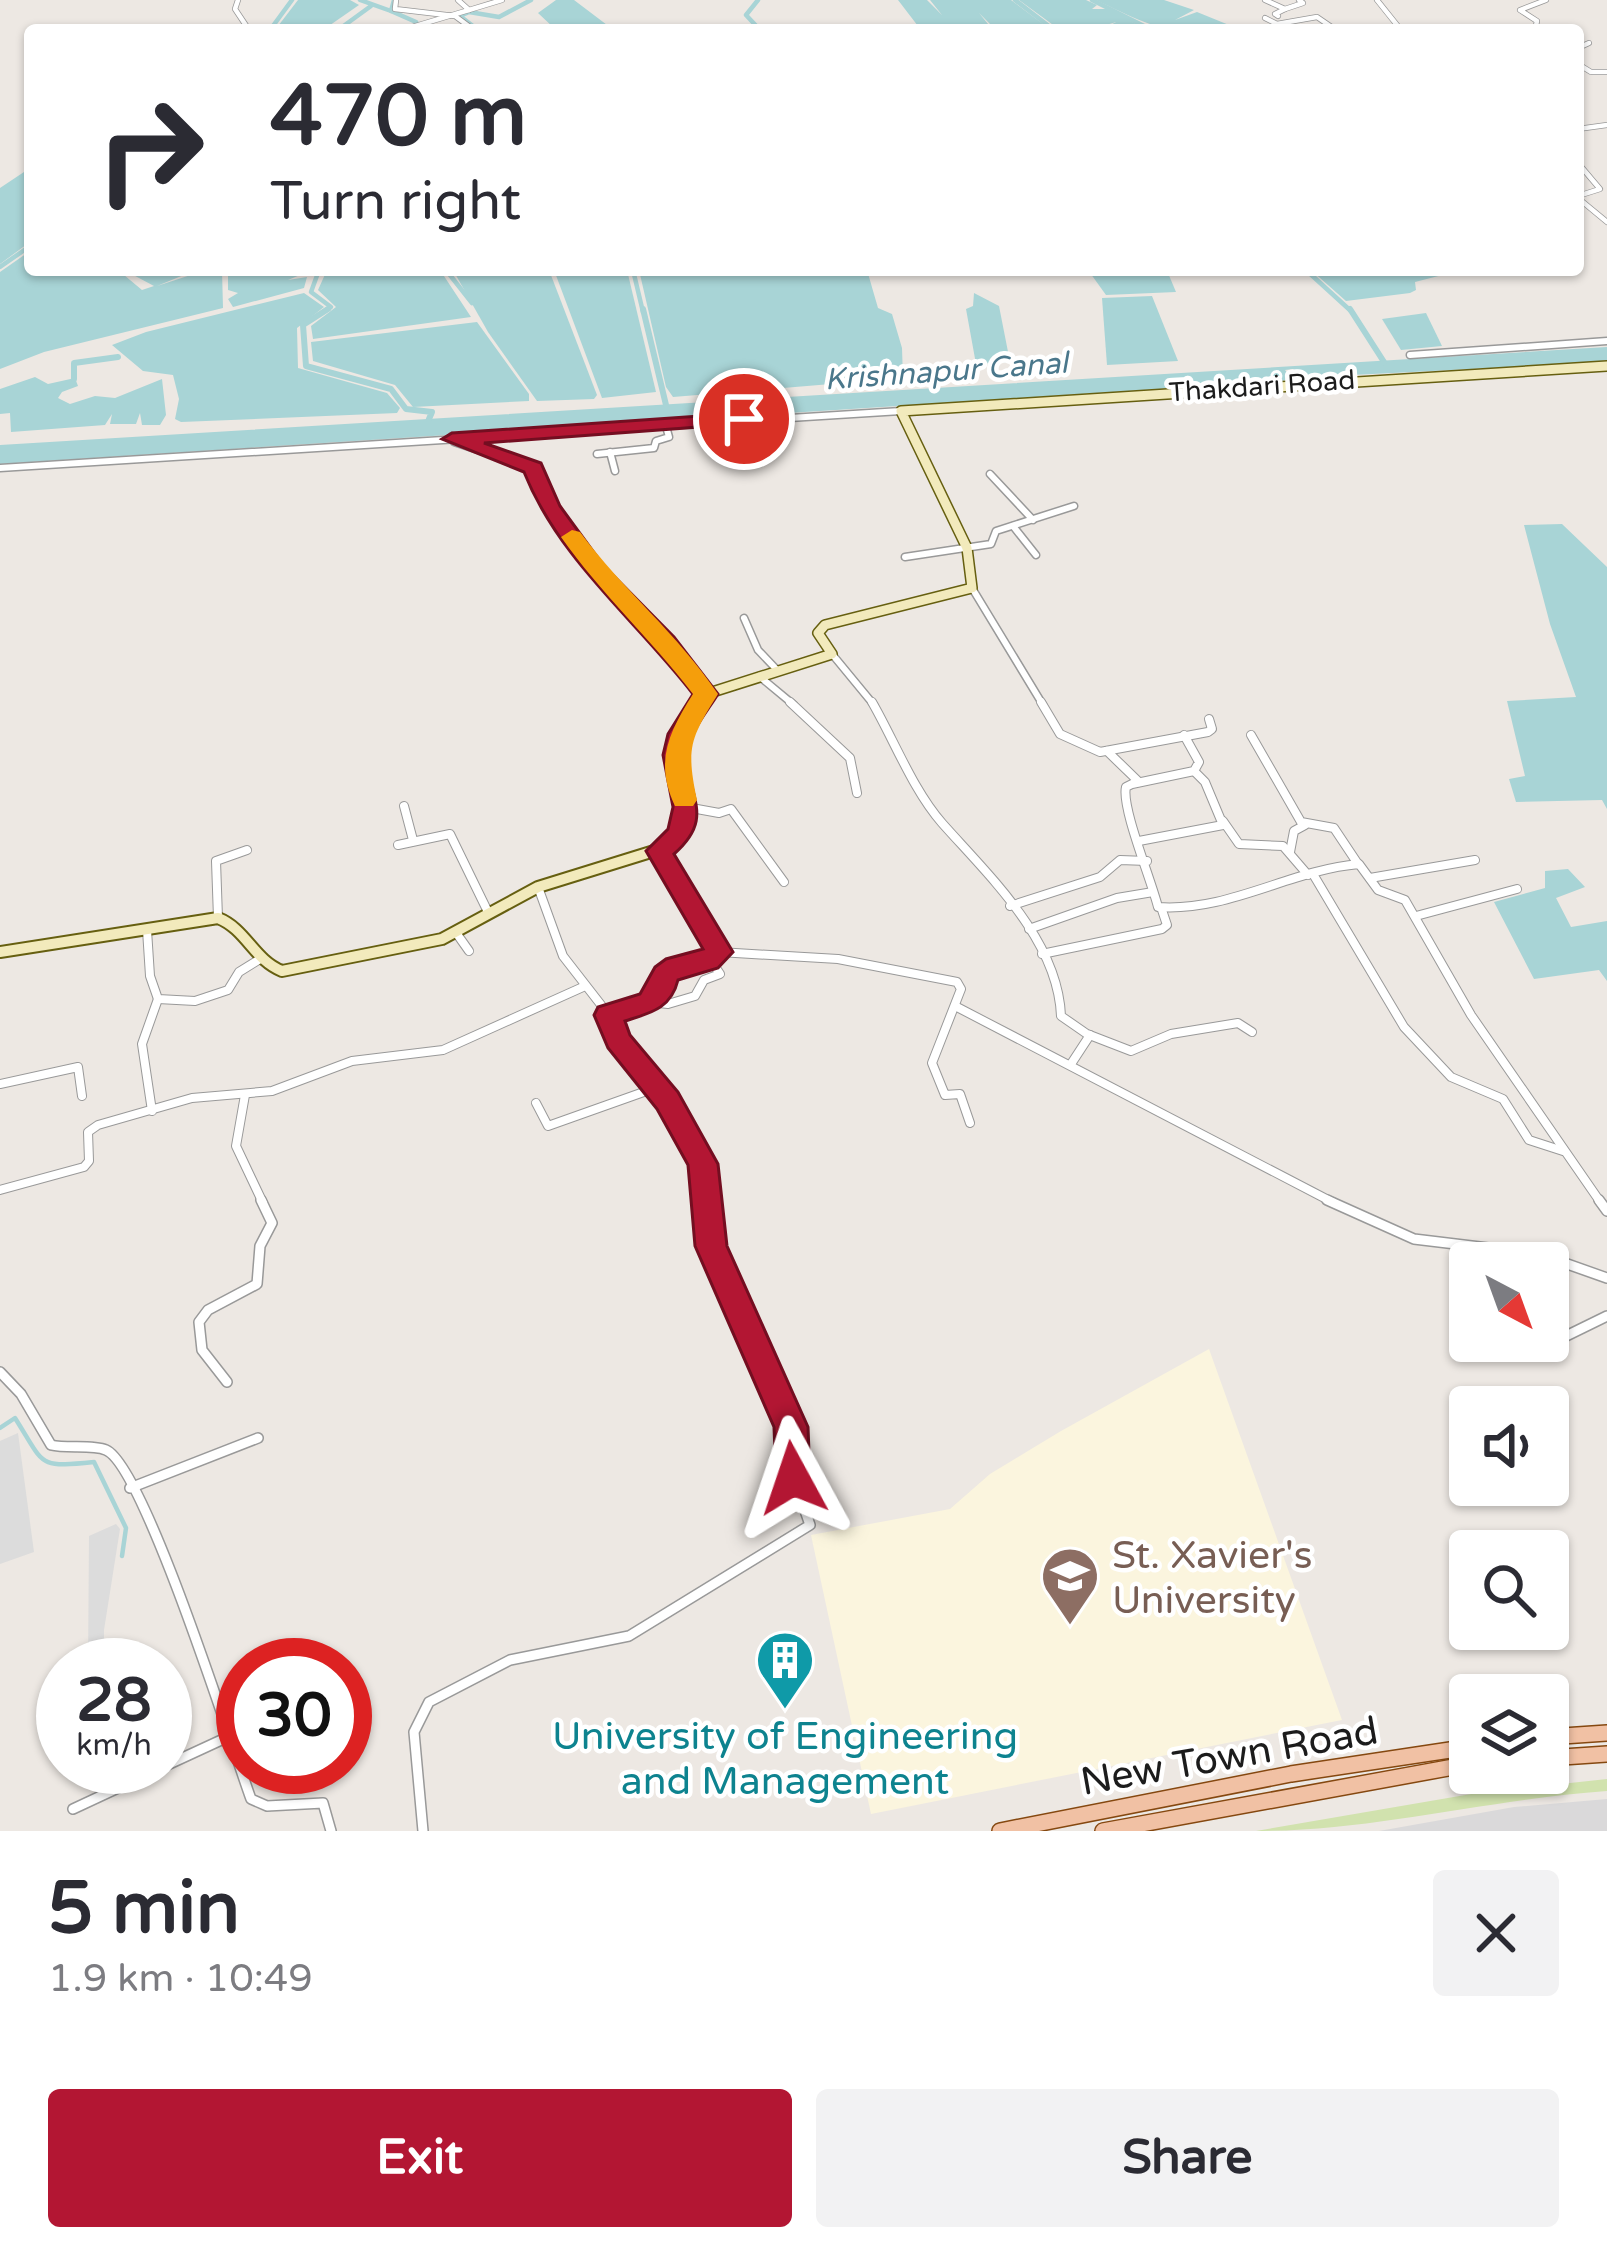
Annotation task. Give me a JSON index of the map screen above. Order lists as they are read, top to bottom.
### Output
{
  "streets": {
    "main road": ["New Town Road"],
    "street": ["Thakdari Road"]
  },
  "water": ["Krishnapur Canal"],
  "places": {
    "school or university": ["St. Xavier's University"],
    "building": ["University of Engineering and Management"]
  },
  "north": "bottom right",
  "page": {
    "turn": ["470 m", "Turn right"],
    "speed": "28 km/h",
    "limit": "30",
    "heading": ["5 min", "1.9 km · 10:49"],
    "buttons": ["Exit", "Share"]
  }
}
